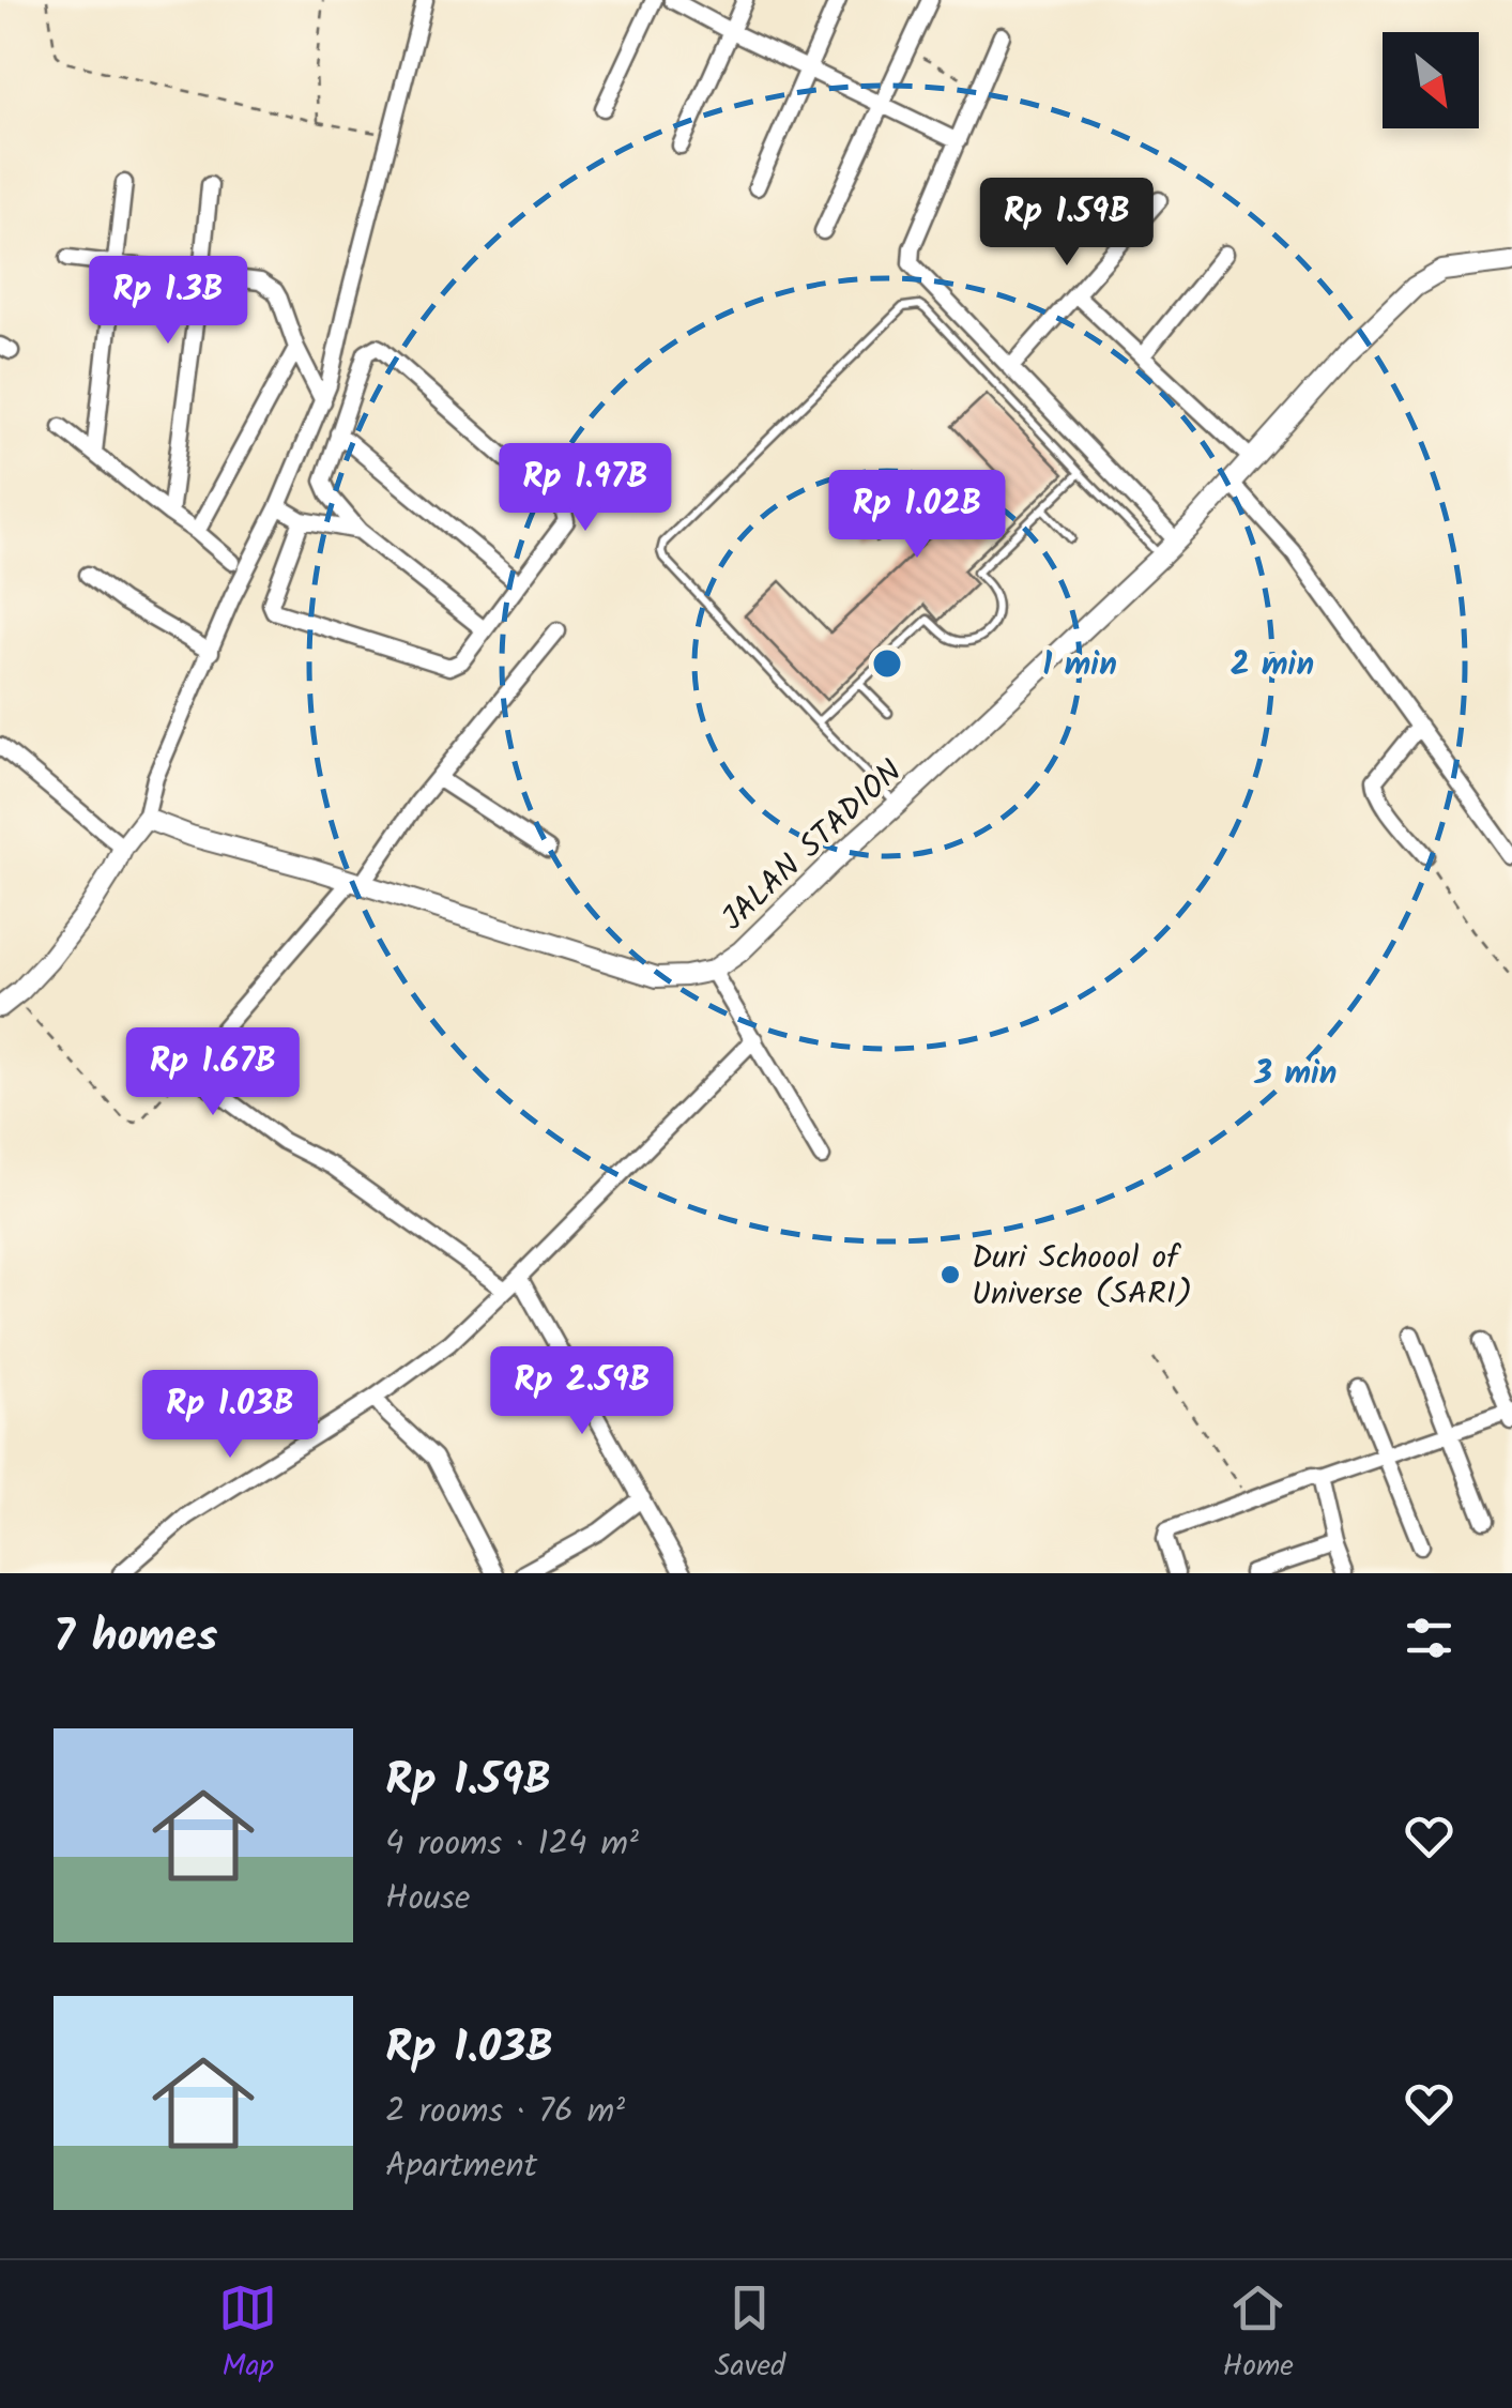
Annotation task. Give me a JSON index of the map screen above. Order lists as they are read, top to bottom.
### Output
{
  "streets": {
    "street": ["JALAN STADION"]
  },
  "places": ["Duri Schoool of Universe (SARI)"],
  "north": "bottom right",
  "page": {
    "price": [
      "Rp 1.59B",
      "Rp 1.3B",
      "Rp 1.97B",
      "Rp 1.02B",
      "Rp 1.67B",
      "Rp 2.59B",
      "Rp 1.03B"
    ],
    "heading": "7 homes",
    "list": [
      {
        "name": "Rp 1.59B",
        "note": "4 rooms · 124 m² · House"
      },
      {
        "name": "Rp 1.03B",
        "note": "2 rooms · 76 m² · Apartment"
      }
    ],
    "tabs": ["Map", "Saved", "Home"]
  },
  "rings": ["1 min", "2 min", "3 min"]
}
